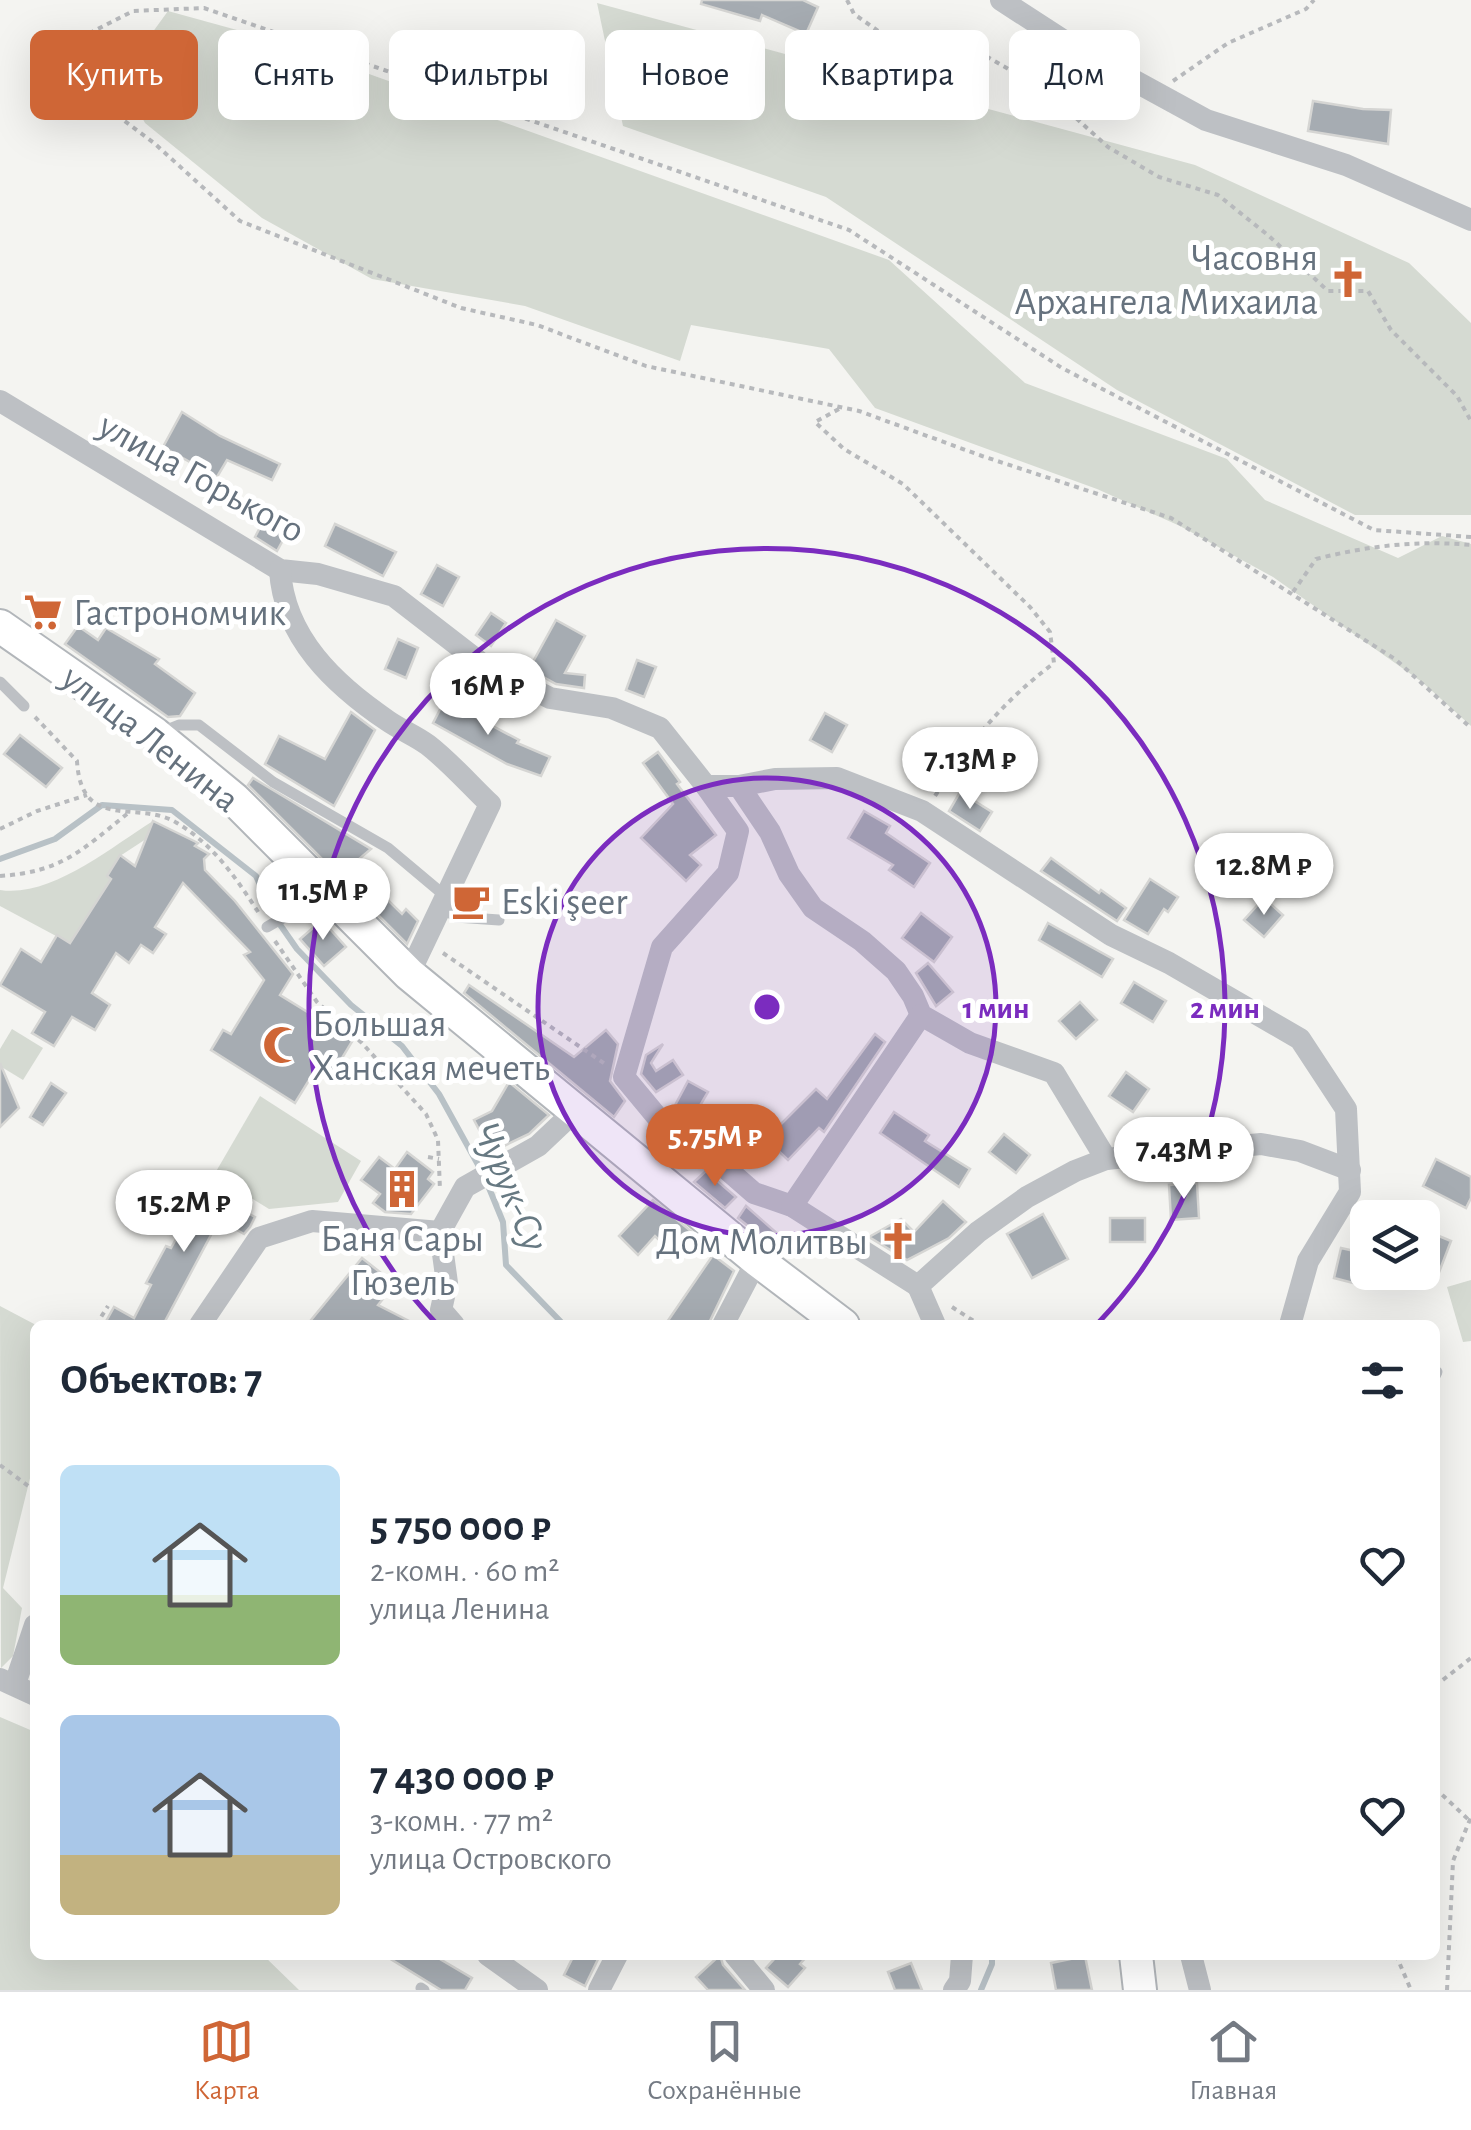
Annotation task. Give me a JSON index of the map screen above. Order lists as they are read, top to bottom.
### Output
{
  "streets": {
    "main road": ["улица Ленина"],
    "street": ["улица Горького"]
  },
  "water": ["Чурук-Су"],
  "places": {
    "church": ["Часовня Архангела Михаила", "Дом Молитвы"],
    "supermarket": ["Гастрономчик"],
    "cafe": ["Eski şeer"],
    "mosque": ["Большая Ханская мечеть"],
    "building": ["Баня Сары Гюзель"]
  },
  "page": {
    "chip": [
      "Купить",
      "Снять",
      "Фильтры",
      "Новое",
      "Квартира",
      "Дом"
    ],
    "price": [
      "16M ₽",
      "7.13M ₽",
      "12.8M ₽",
      "11.5M ₽",
      "5.75M ₽",
      "7.43M ₽",
      "15.2M ₽"
    ],
    "heading": "Объектов: 7",
    "list": [
      {
        "name": "5 750 000 ₽",
        "note": "2-комн. · 60 m² · улица Ленина"
      },
      {
        "name": "7 430 000 ₽",
        "note": "3-комн. · 77 m² · улица Островского"
      }
    ],
    "tabs": ["Карта", "Сохранённые", "Главная"]
  },
  "rings": ["1 мин", "2 мин"]
}
